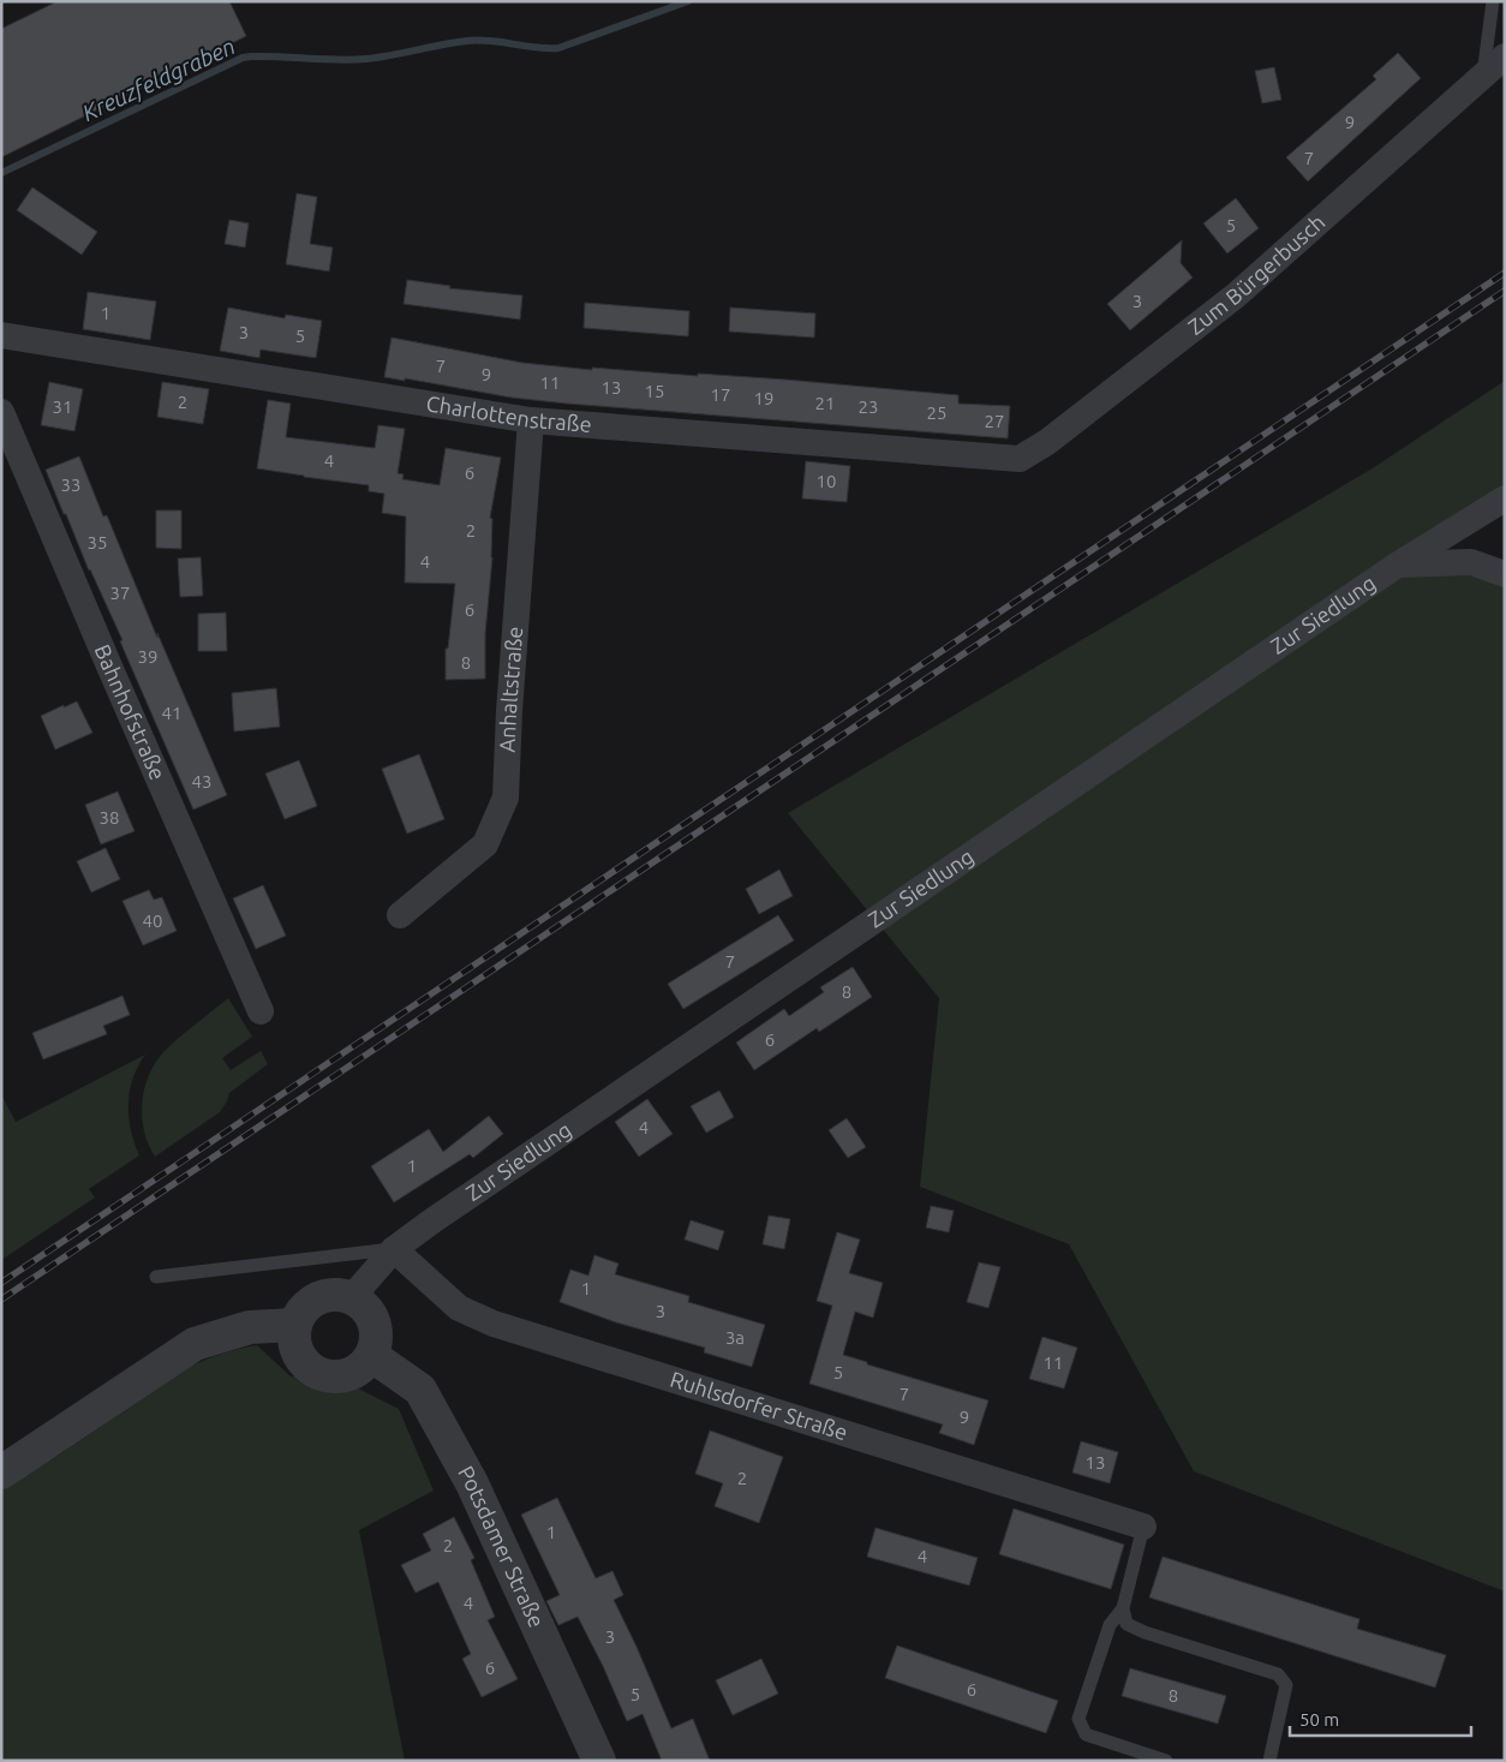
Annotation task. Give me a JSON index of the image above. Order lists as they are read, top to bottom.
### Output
{
  "streets": {
    "street": [
      "Zum Bürgerbusch",
      "Charlottenstraße",
      "Zur Siedlung",
      "Anhaltstraße",
      "Bahnhofstraße",
      "Ruhlsdorfer Straße",
      "Potsdamer Straße"
    ]
  },
  "crossings": [
    ["Zum Bürgerbusch", "Charlottenstraße"],
    ["Charlottenstraße", "Anhaltstraße"],
    ["Zur Siedlung", "Ruhlsdorfer Straße"],
    ["Zur Siedlung", "Potsdamer Straße"]
  ],
  "water": ["Kreuzfeldgraben"],
  "house_numbers": [
    "9",
    "7",
    "5",
    "3",
    "1",
    "3",
    "5",
    "7",
    "9",
    "11",
    "13",
    "15",
    "17",
    "19",
    "2",
    "21",
    "31",
    "23",
    "25",
    "27",
    "4",
    "6",
    "10",
    "33",
    "2",
    "35",
    "4",
    "37",
    "6",
    "39",
    "8",
    "41",
    "43",
    "38",
    "40",
    "7",
    "8",
    "6",
    "4",
    "1",
    "1",
    "3",
    "3a",
    "11",
    "5",
    "7",
    "9",
    "13",
    "2",
    "1",
    "2",
    "4",
    "4",
    "3",
    "6",
    "6",
    "5",
    "8"
  ],
  "scale_bar": "50 m"
}
